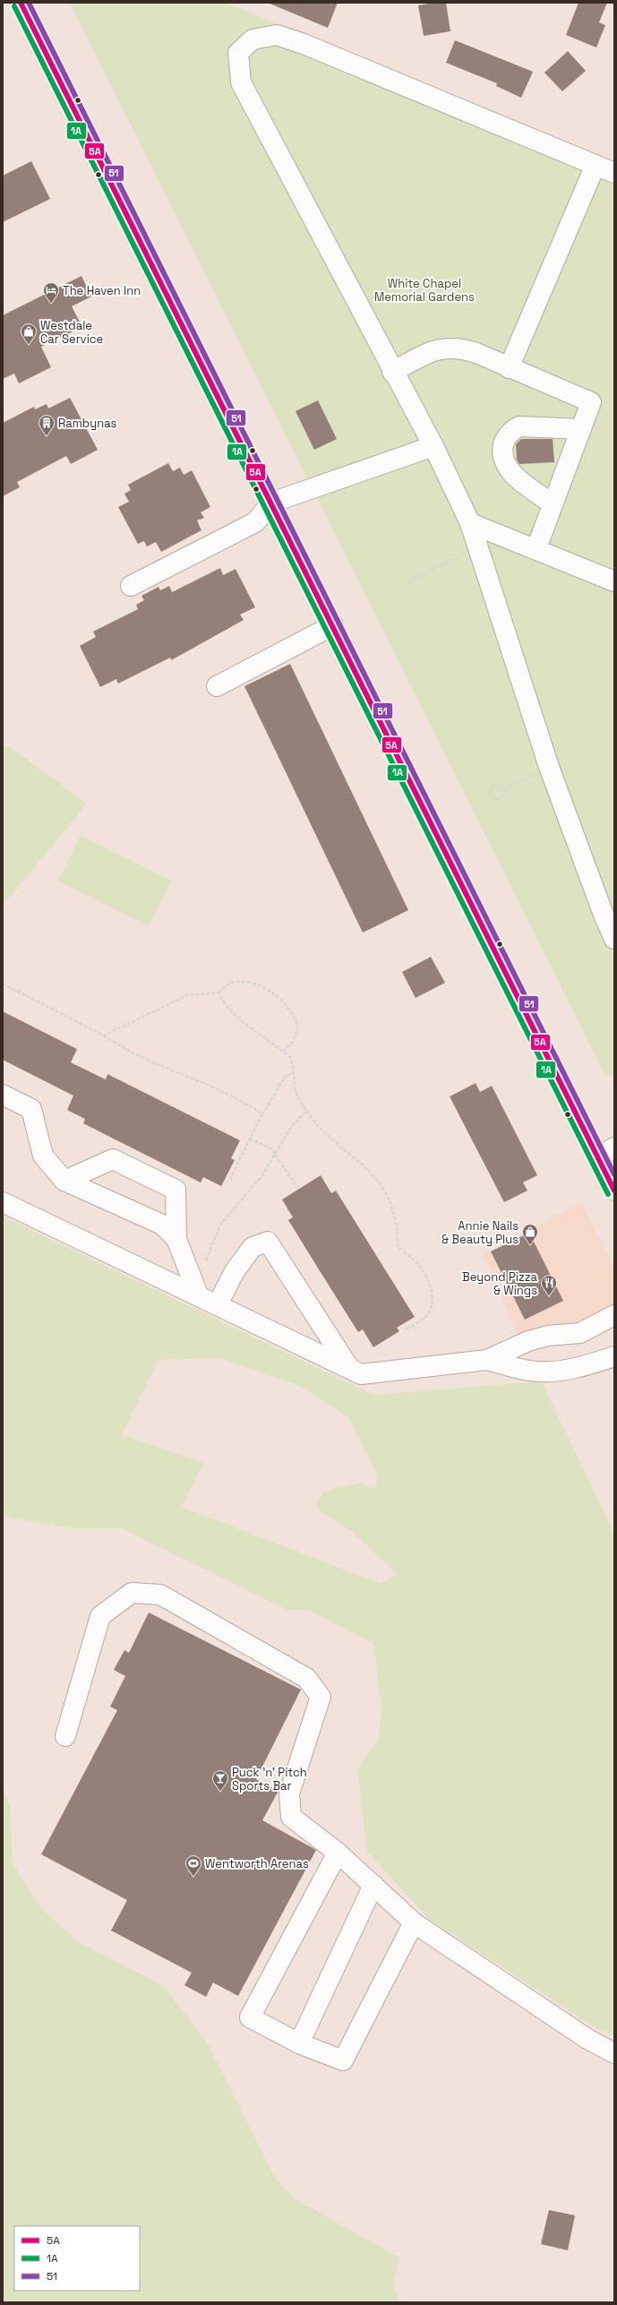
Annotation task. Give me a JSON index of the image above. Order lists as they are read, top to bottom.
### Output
{
  "parks": ["White Chapel Memorial Gardens"],
  "places": {
    "hotel": ["The Haven Inn"],
    "shop": ["Westdale Car Service", "Annie Nails & Beauty Plus"],
    "building": ["Rambynas"],
    "restaurant": ["Beyond Pizza & Wings"],
    "bar": ["Puck 'n' Pitch Sports Bar"],
    "sports": ["Wentworth Arenas"]
  },
  "lines": ["transit line 5A", "transit line 51", "transit line 1A"],
  "legend": ["5A", "1A", "51"]
}
